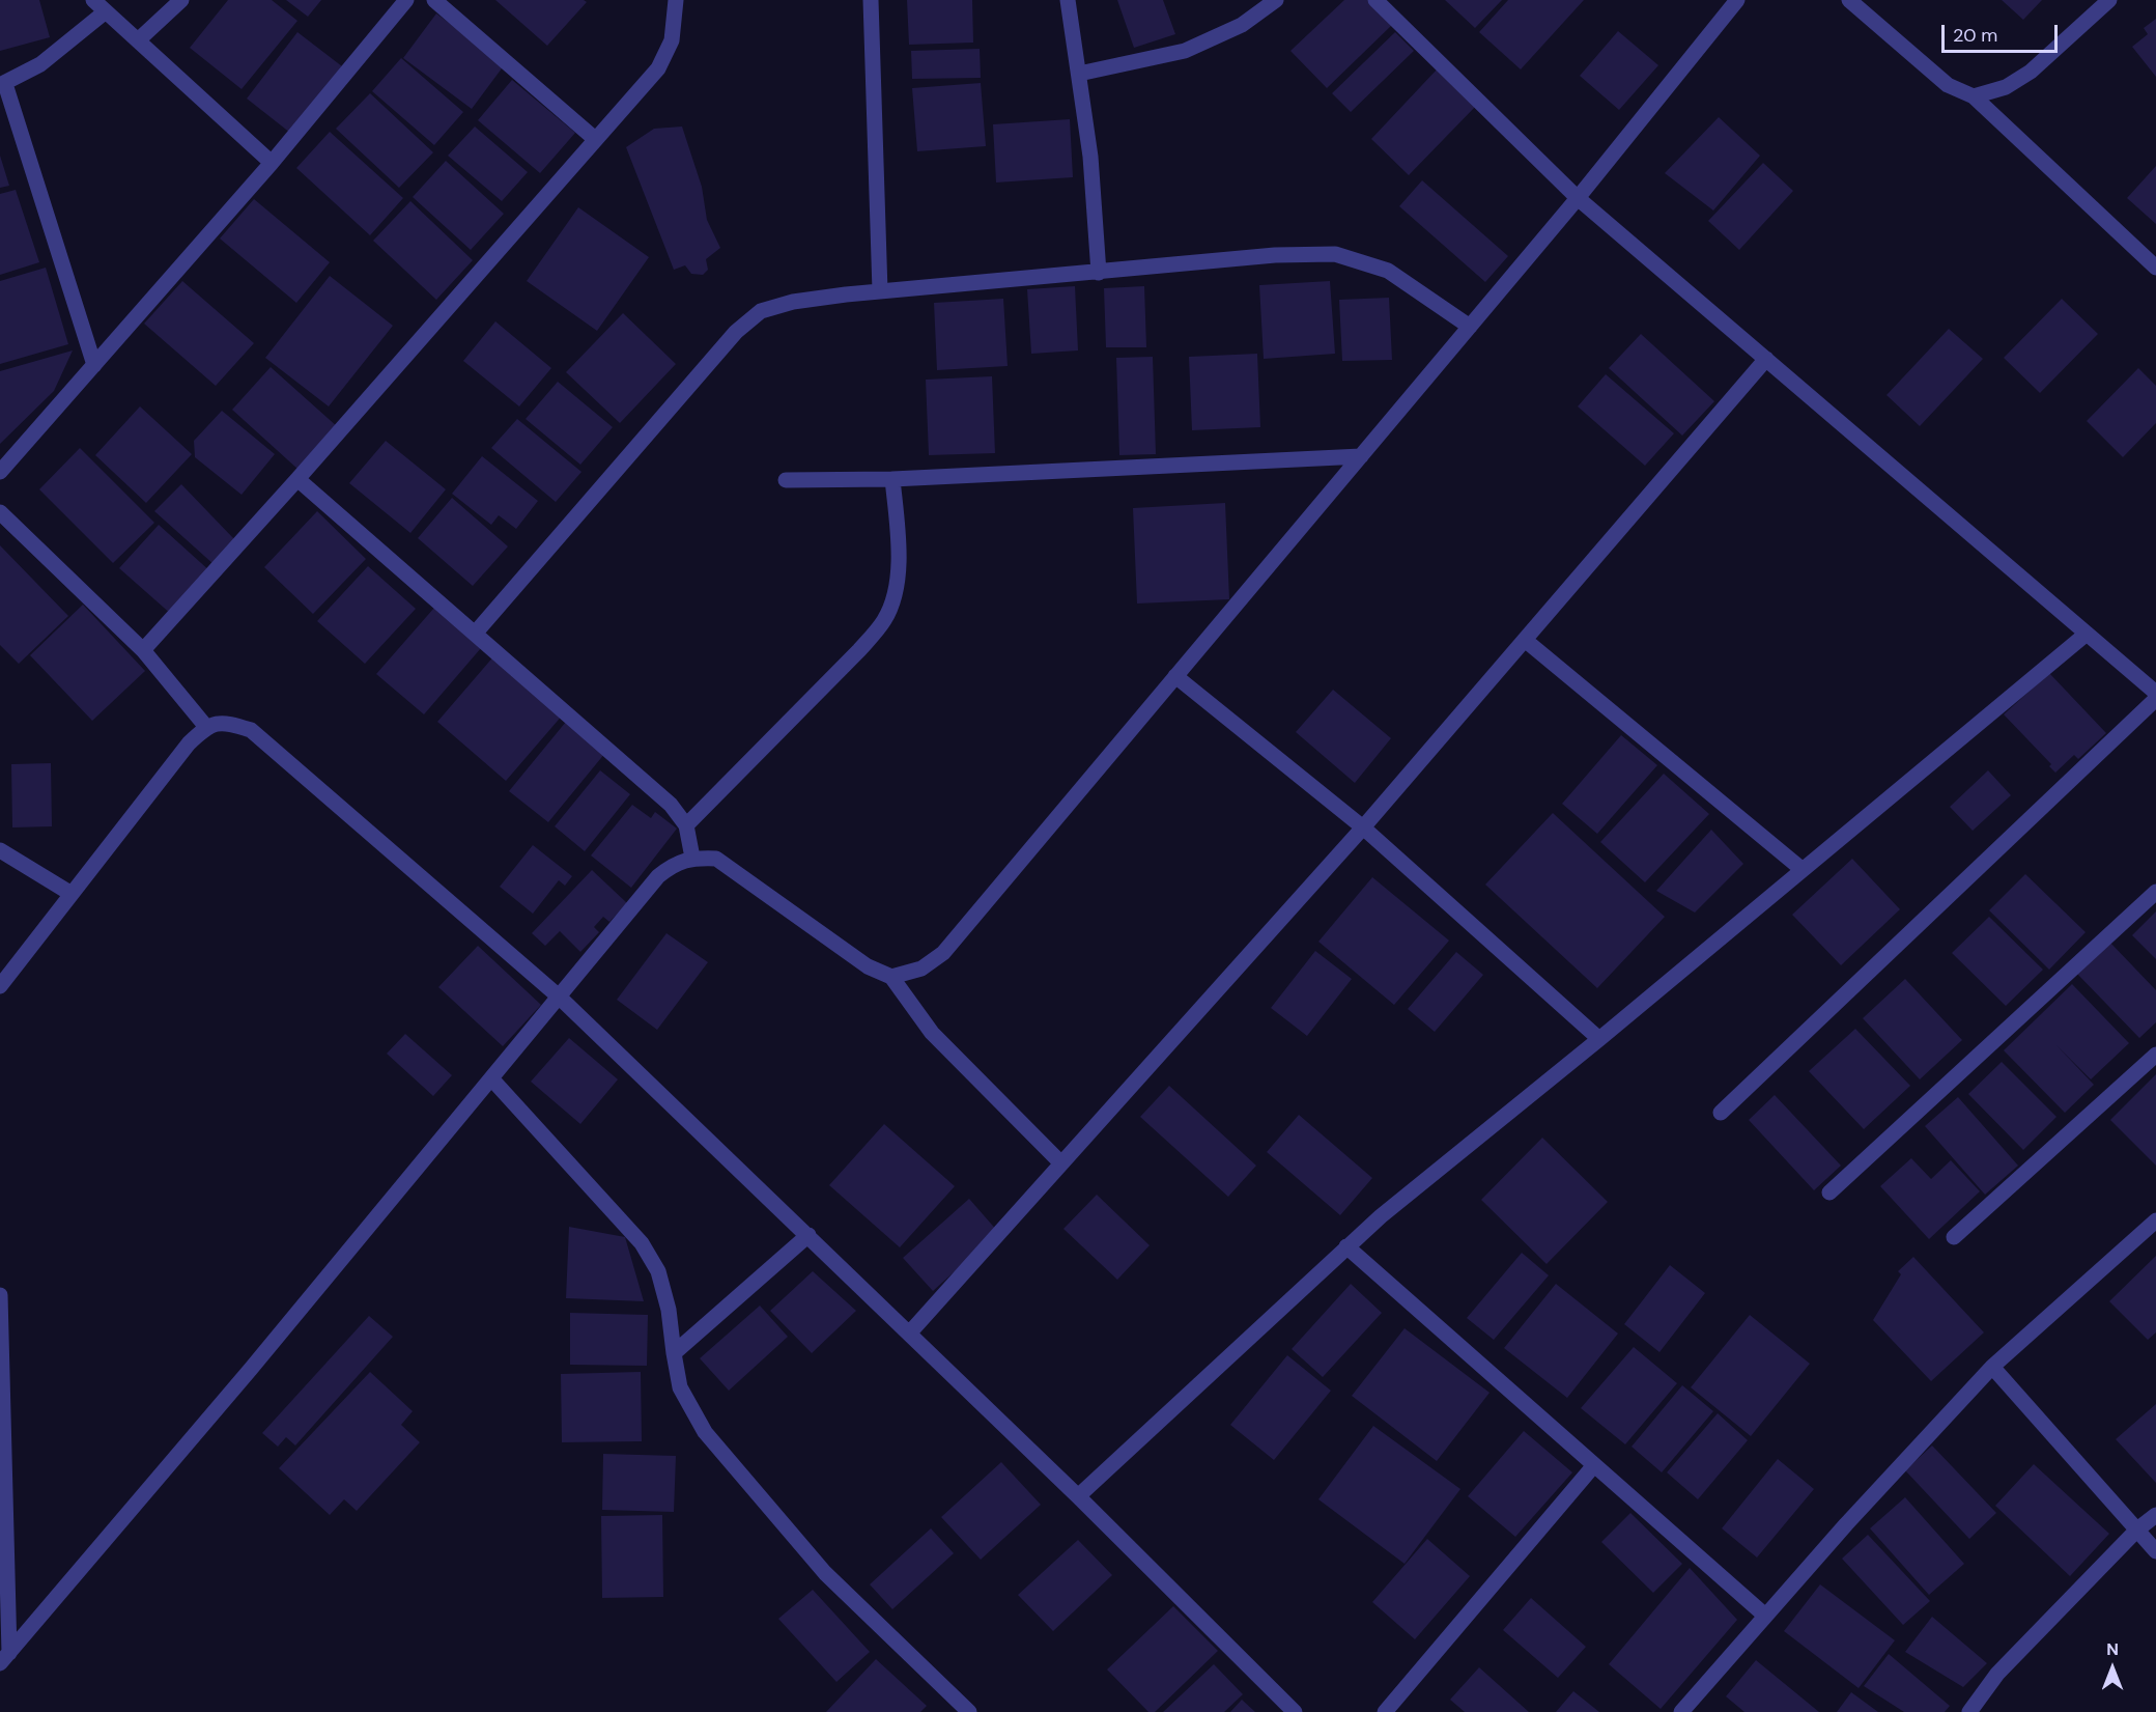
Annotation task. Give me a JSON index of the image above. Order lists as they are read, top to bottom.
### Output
{
  "scale_bar": "20 m",
  "north": "top"
}
